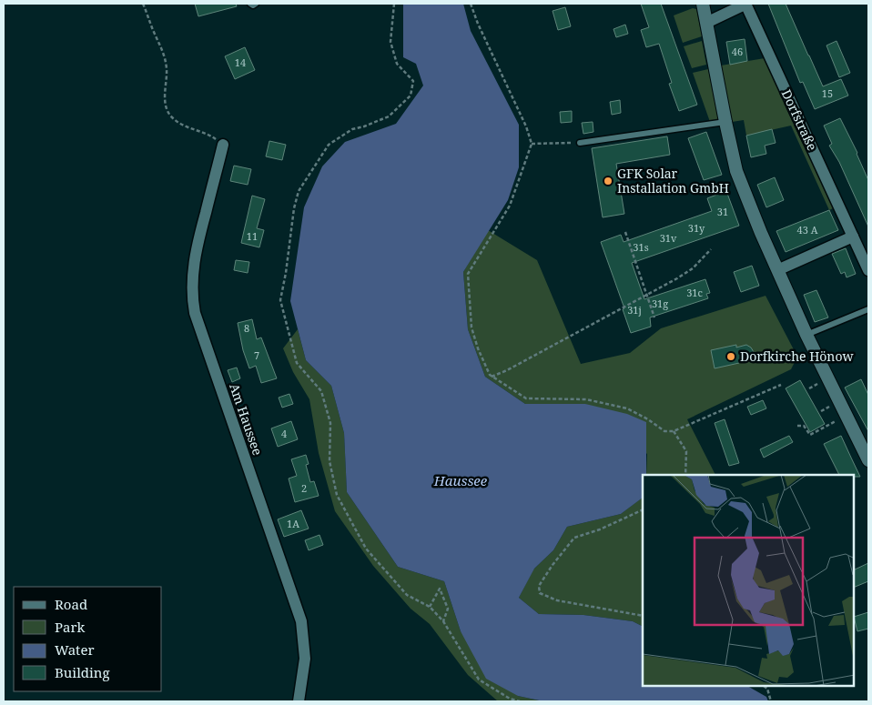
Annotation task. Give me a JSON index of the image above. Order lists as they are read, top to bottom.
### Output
{
  "streets": {
    "street": ["Dorfstraße", "Am Haussee"]
  },
  "water": ["Haussee"],
  "places": ["GFK Solar Installation GmbH", "Dorfkirche Hönow"],
  "house_numbers": [
    "46",
    "14",
    "15",
    "31",
    "31y",
    "43 A",
    "11",
    "31v",
    "31s",
    "31c",
    "31g",
    "31j",
    "8",
    "7",
    "4",
    "2",
    "1A"
  ],
  "legend": [
    "Road",
    "Park",
    "Water",
    "Building"
  ]
}
